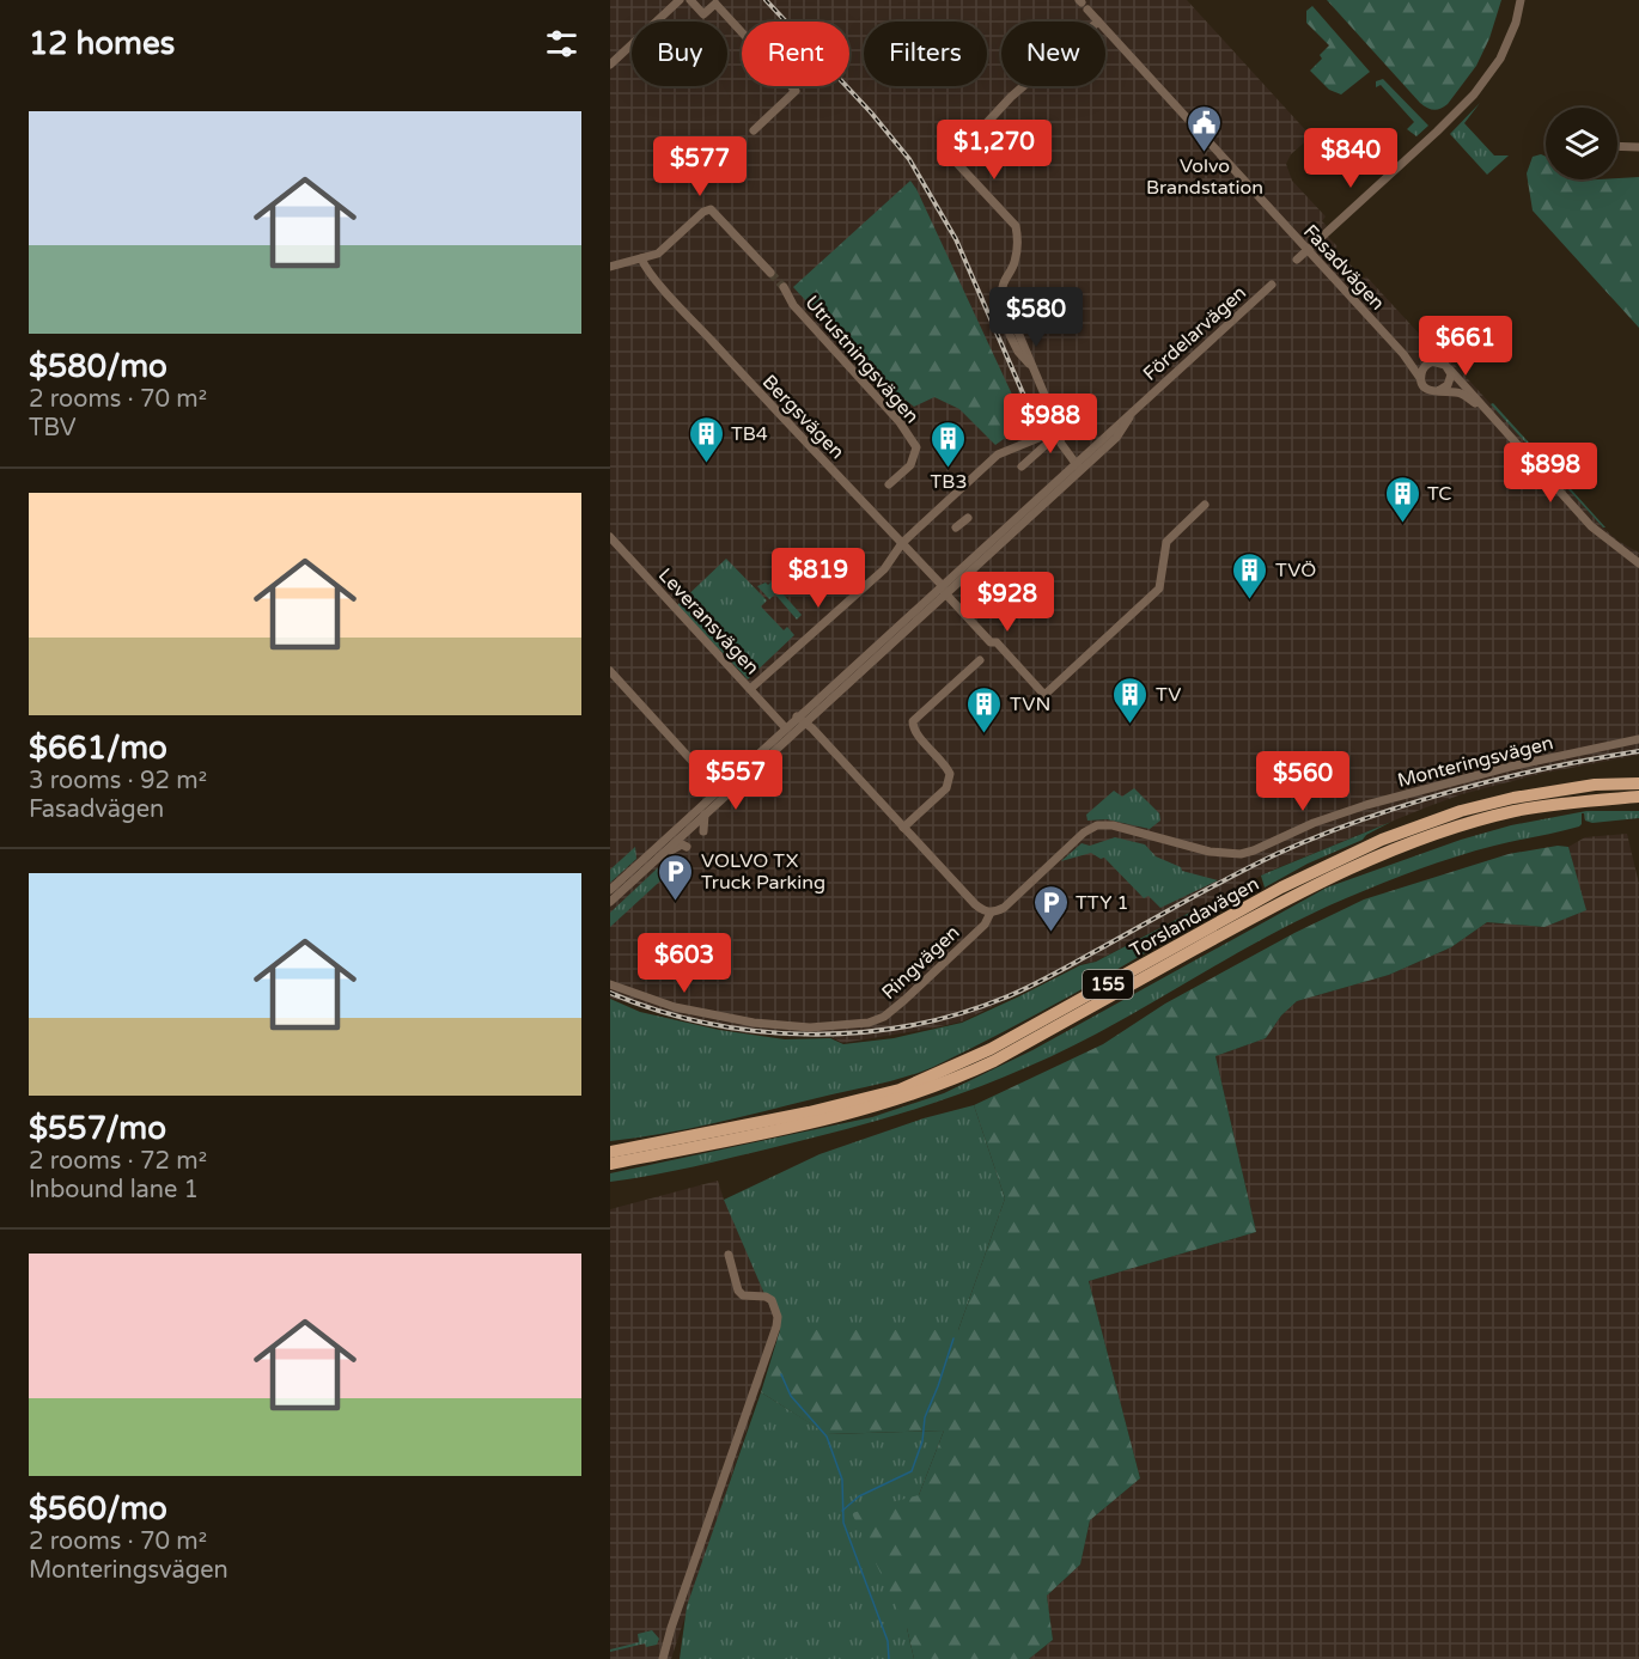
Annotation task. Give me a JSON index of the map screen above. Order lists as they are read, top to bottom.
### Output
{
  "streets": {
    "main road": ["Torslandavägen", "155"],
    "street": [
      "Fasadvägen",
      "Fördelarvägen",
      "Utrustningsvägen",
      "Bergsvägen",
      "Leveransvägen",
      "Monteringsvägen",
      "Ringvägen"
    ]
  },
  "crossings": [
    ["Fördelarvägen", "Bergsvägen"],
    ["Monteringsvägen", "Ringvägen"]
  ],
  "places": {
    "public building": ["Volvo Brandstation"],
    "building": [
      "TB4",
      "TB3",
      "TC",
      "TVÖ",
      "TV",
      "TVN"
    ],
    "parking": ["VOLVO TX Truck Parking", "TTY 1"]
  },
  "page": {
    "heading": "12 homes",
    "chip": [
      "Buy",
      "Rent",
      "Filters",
      "New"
    ],
    "list": [
      {
        "name": "$580/mo",
        "note": "2 rooms · 70 m² · TBV"
      },
      {
        "name": "$661/mo",
        "note": "3 rooms · 92 m² · Fasadvägen"
      },
      {
        "name": "$557/mo",
        "note": "2 rooms · 72 m² · Inbound lane 1"
      },
      {
        "name": "$560/mo",
        "note": "2 rooms · 70 m² · Monteringsvägen"
      }
    ],
    "price": [
      "$1,270",
      "$840",
      "$577",
      "$580",
      "$661",
      "$988",
      "$898",
      "$819",
      "$928",
      "$557",
      "$560",
      "$603"
    ]
  }
}
